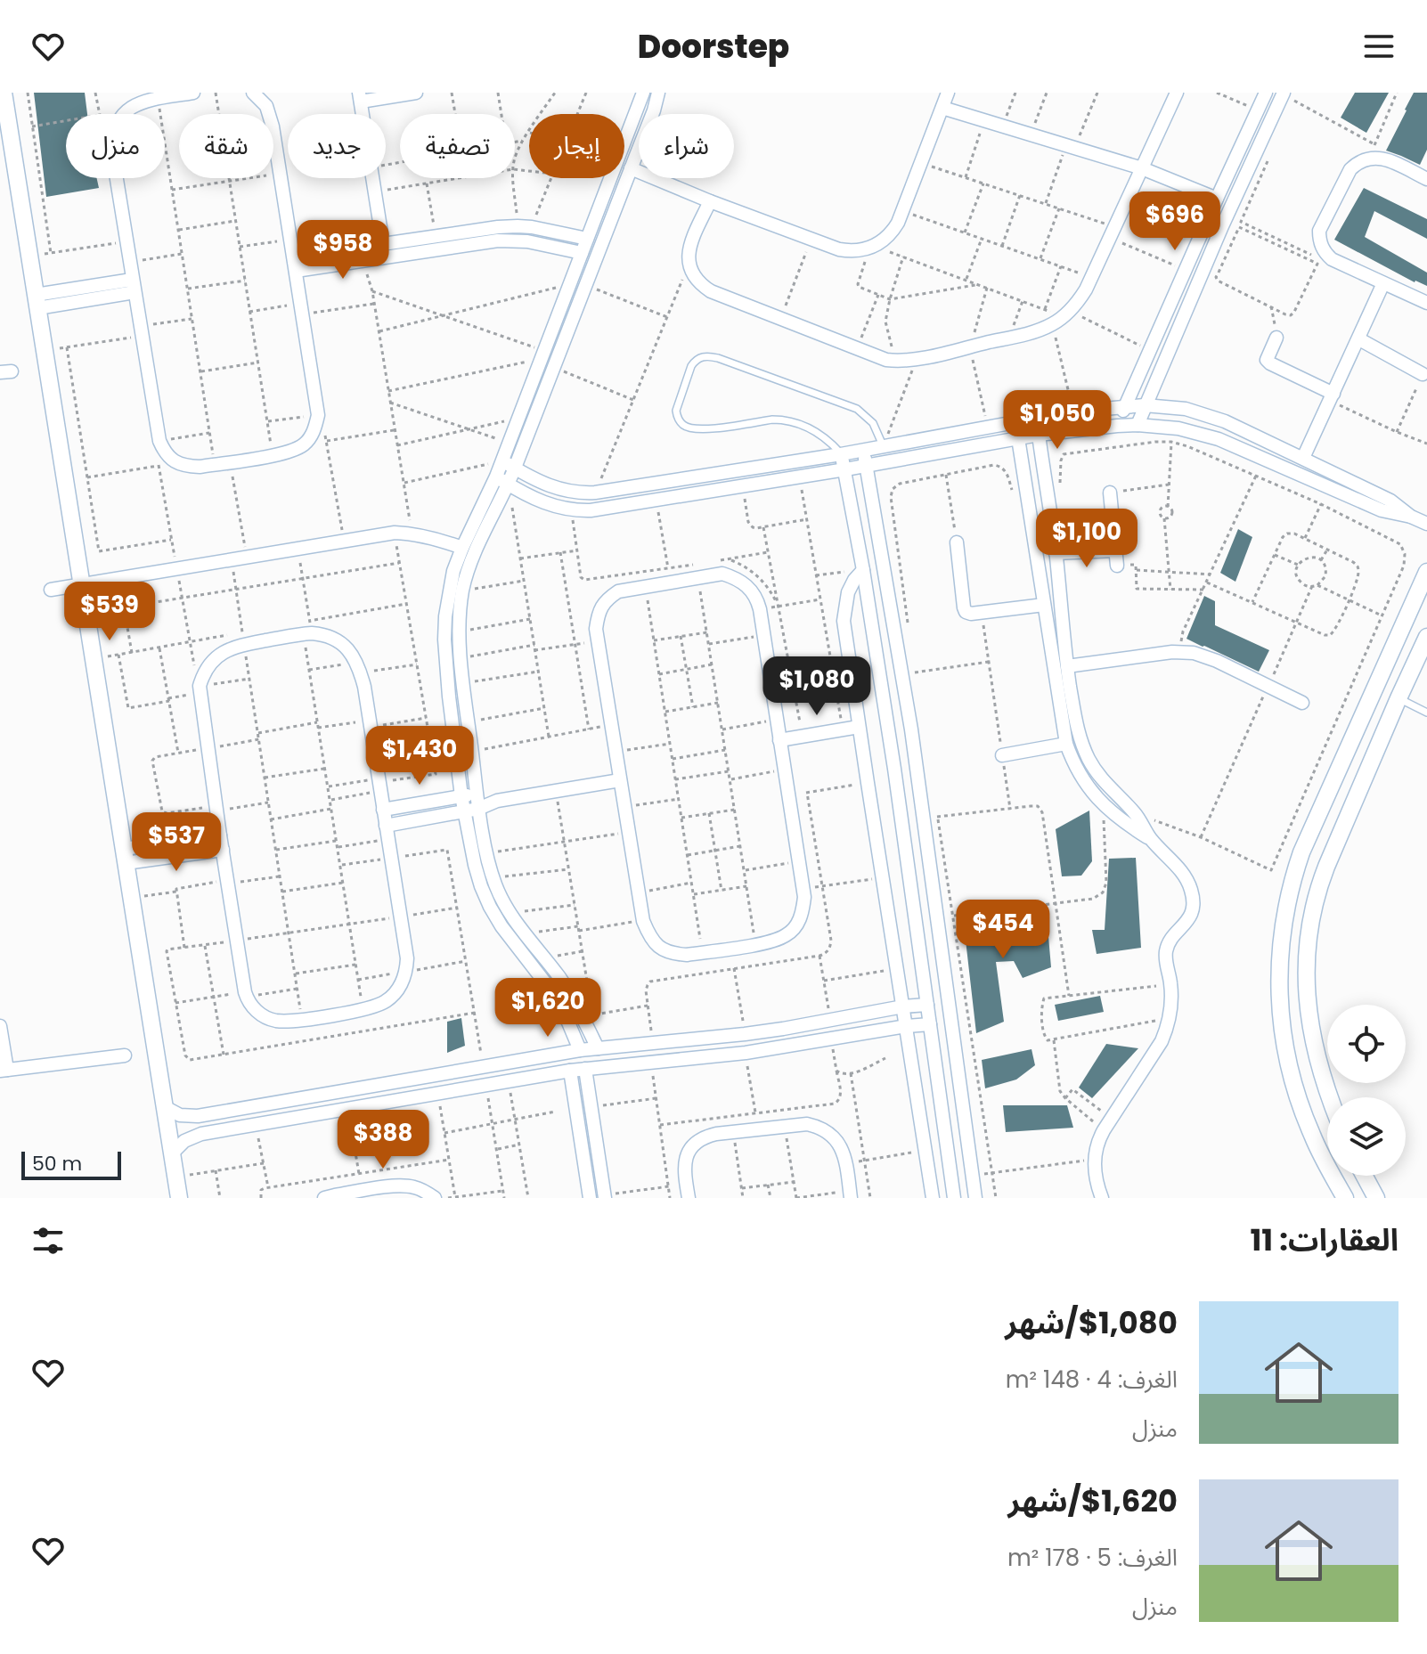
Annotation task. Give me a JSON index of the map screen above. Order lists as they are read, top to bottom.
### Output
{
  "scale_bar": "50 m",
  "page": {
    "header": "Doorstep",
    "chip": [
      "شراء",
      "إيجار",
      "تصفية",
      "جديد",
      "شقة",
      "منزل"
    ],
    "price": [
      "$696",
      "$958",
      "$1,050",
      "$1,100",
      "$539",
      "$1,080",
      "$1,430",
      "$537",
      "$454",
      "$1,620",
      "$388"
    ],
    "scale": "50 m",
    "heading": "العقارات: 11",
    "list": [
      {
        "name": "$1,080/شهر",
        "note": "الغرف: 4 · 148 m² · منزل"
      },
      {
        "name": "$1,620/شهر",
        "note": "الغرف: 5 · 178 m² · منزل"
      }
    ]
  }
}
